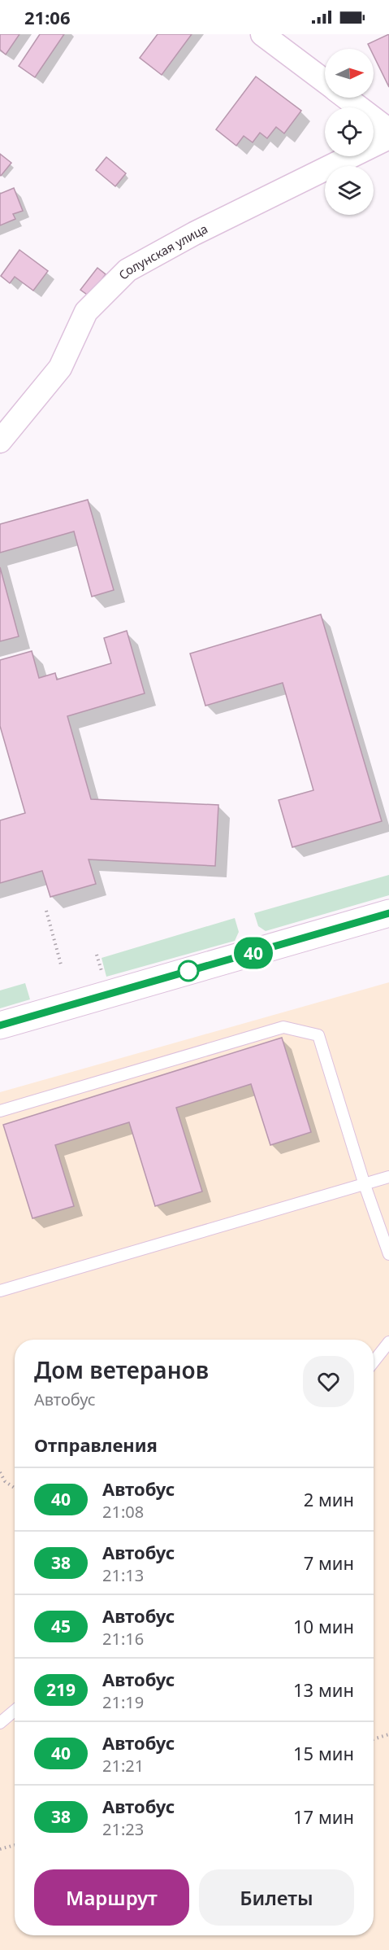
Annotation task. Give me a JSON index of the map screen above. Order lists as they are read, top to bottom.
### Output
{
  "streets": {
    "street": ["Солунская улица"]
  },
  "lines": ["bus line 40"],
  "north": "right",
  "page": {
    "status": "21:06",
    "on_map": "40",
    "heading": [
      ["Дом ветеранов", "Автобус"],
      "Отправления"
    ],
    "list": [
      {
        "mark": "40",
        "name": "Автобус",
        "note": "21:08",
        "value": "2 мин"
      },
      {
        "mark": "38",
        "name": "Автобус",
        "note": "21:13",
        "value": "7 мин"
      },
      {
        "mark": "45",
        "name": "Автобус",
        "note": "21:16",
        "value": "10 мин"
      },
      {
        "mark": "219",
        "name": "Автобус",
        "note": "21:19",
        "value": "13 мин"
      },
      {
        "mark": "40",
        "name": "Автобус",
        "note": "21:21",
        "value": "15 мин"
      },
      {
        "mark": "38",
        "name": "Автобус",
        "note": "21:23",
        "value": "17 мин"
      }
    ],
    "buttons": ["Маршрут", "Билеты"]
  }
}
